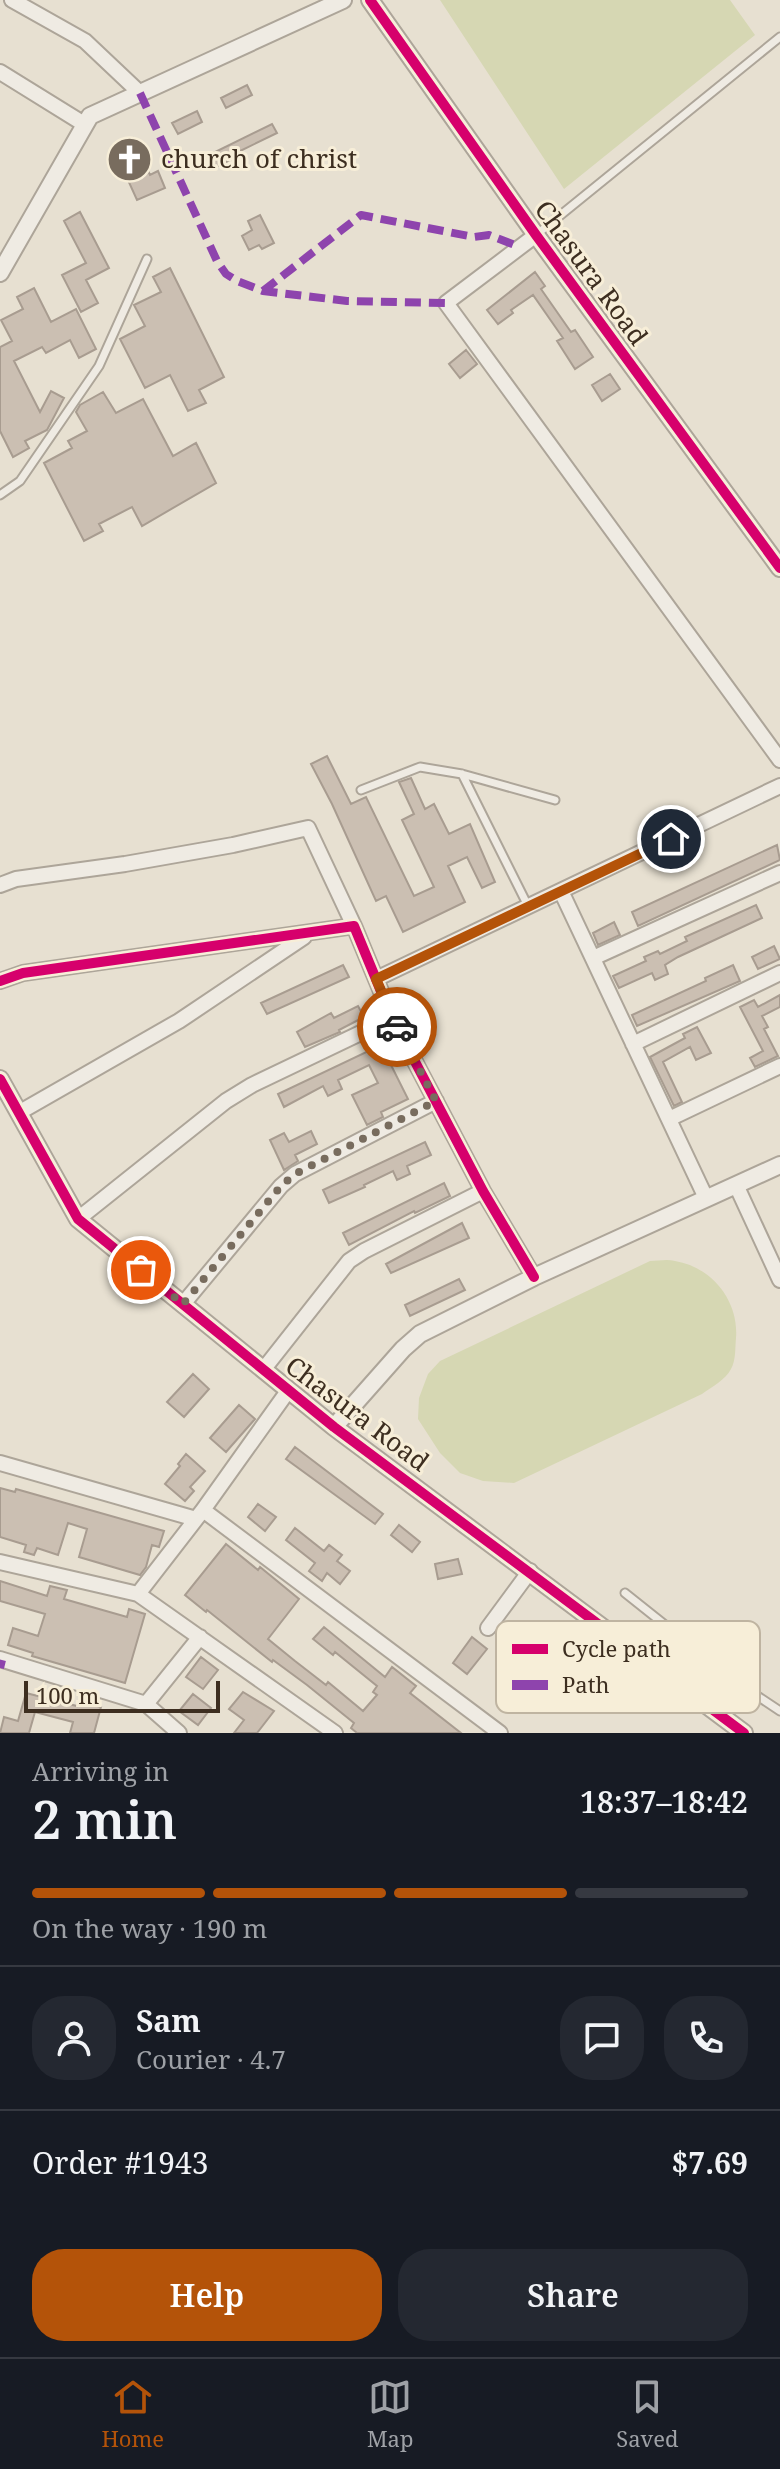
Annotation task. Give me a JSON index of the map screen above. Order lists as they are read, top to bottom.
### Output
{
  "streets": {
    "street": ["Chasura Road"]
  },
  "places": {
    "church": ["church of christ"]
  },
  "legend": ["Cycle path", "Path"],
  "scale_bar": "100 m",
  "page": {
    "scale": "100 m",
    "heading": ["2 min", "Arriving in", "18:37–18:42"],
    "panel": [
      "Sam",
      "Courier · 4.7",
      "Order #1943",
      "$7.69"
    ],
    "bar": "On the way · 190 m",
    "buttons": ["Help", "Share"],
    "tabs": ["Home", "Map", "Saved"]
  }
}
